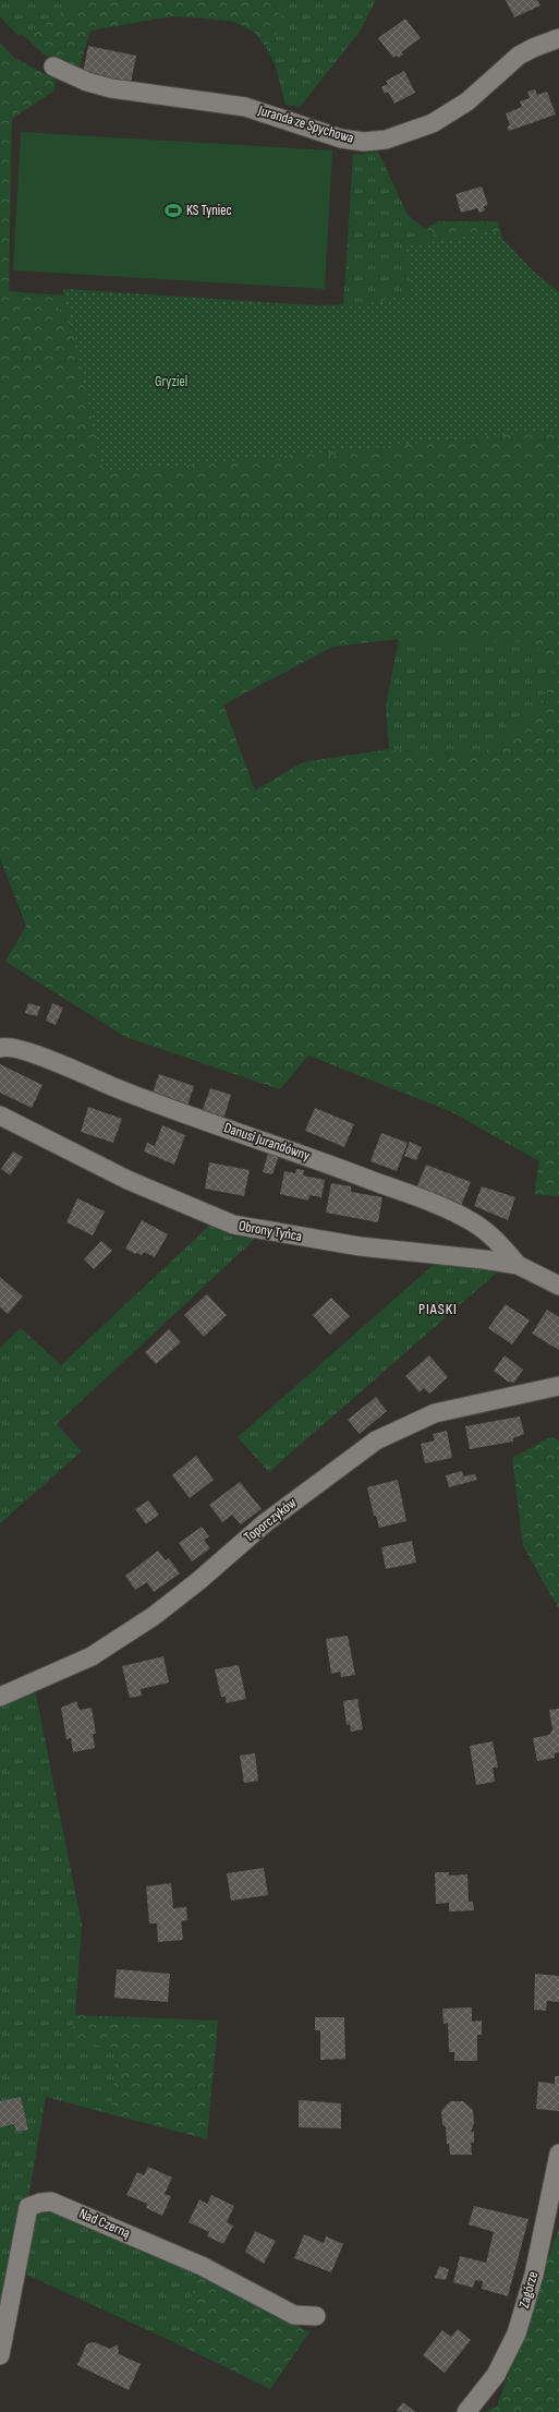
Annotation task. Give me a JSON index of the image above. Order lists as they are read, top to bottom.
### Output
{
  "streets": {
    "street": [
      "Juranda ze Spychowa",
      "Danusi Jurandówny",
      "Obrony Tyńca",
      "Toporczyków",
      "Nad Czerną",
      "Zagórze"
    ]
  },
  "crossings": [
    ["Danusi Jurandówny", "Obrony Tyńca"]
  ],
  "districts": ["PIASKI"],
  "parks": ["Gryziel"],
  "places": {
    "sports": ["KS Tyniec"]
  }
}
